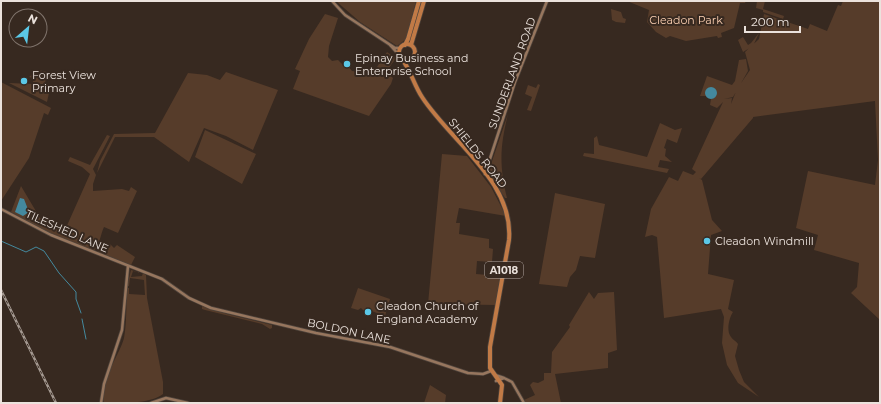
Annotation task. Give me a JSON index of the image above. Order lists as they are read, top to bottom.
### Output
{
  "streets": {
    "highway": ["SHIELDS ROAD", "A1018"],
    "street": ["SUNDERLAND ROAD", "TILESHED LANE", "BOLDON LANE"]
  },
  "crossings": [
    ["SUNDERLAND ROAD", "SHIELDS ROAD"],
    ["SHIELDS ROAD", "A1018"],
    ["SHIELDS ROAD", "BOLDON LANE"],
    ["TILESHED LANE", "BOLDON LANE"]
  ],
  "parks": ["Cleadon Park"],
  "places": [
    "Epinay Business and Enterprise School",
    "Forest View Primary",
    "Cleadon Windmill",
    "Cleadon Church of England Academy"
  ],
  "scale_bar": "200 m",
  "north": "top right"
}
